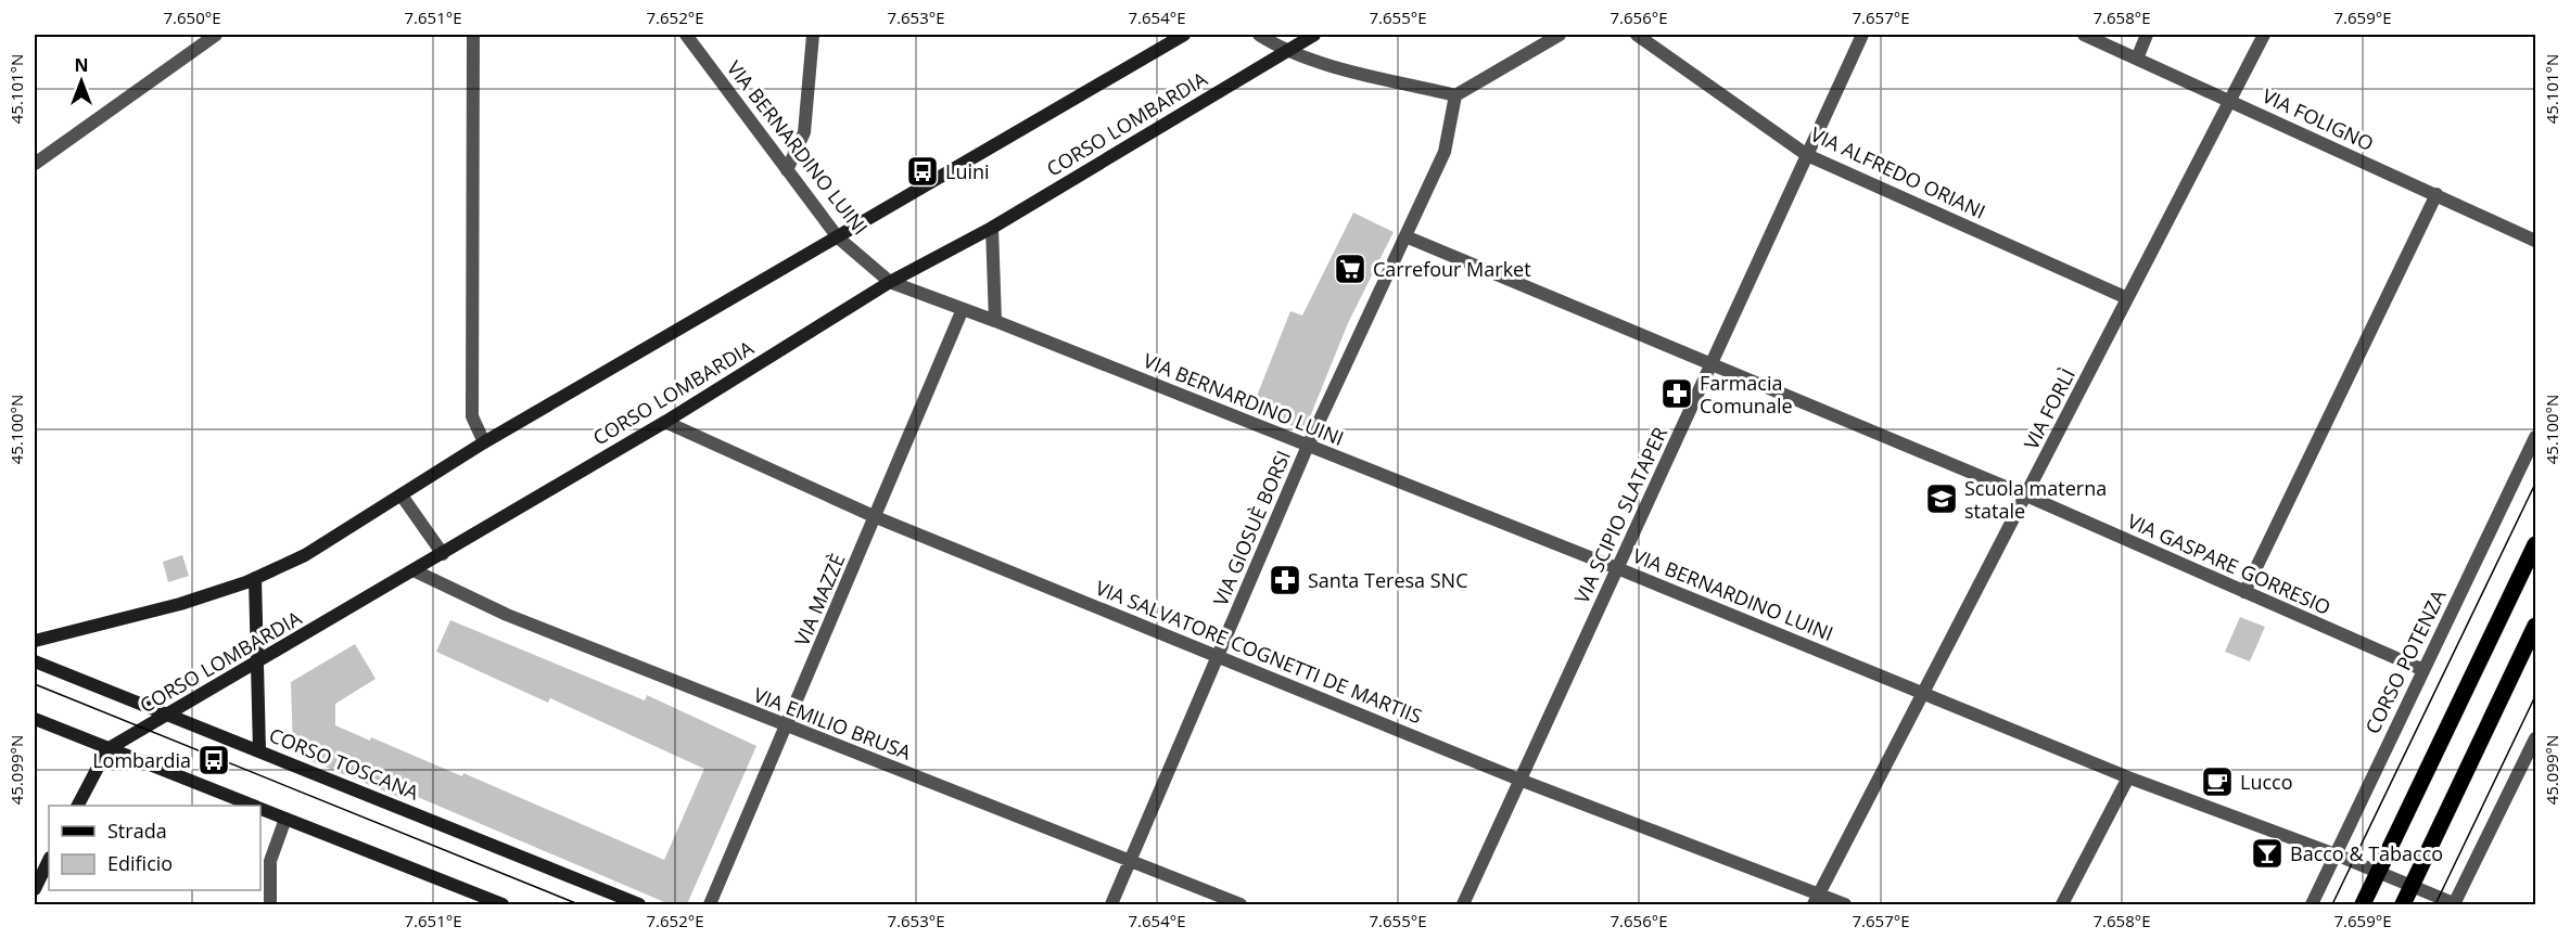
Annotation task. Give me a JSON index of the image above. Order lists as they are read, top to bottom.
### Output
{
  "streets": {
    "street": [
      "VIA FOLIGNO",
      "CORSO LOMBARDIA",
      "VIA BERNARDINO LUINI",
      "VIA ALFREDO ORIANI",
      "VIA FORLÌ",
      "VIA SCIPIO SLATAPER",
      "VIA GIOSUÈ BORSI",
      "VIA GASPARE GORRESIO",
      "VIA MAZZÈ",
      "VIA SALVATORE COGNETTI DE MARTIIS",
      "CORSO POTENZA",
      "VIA EMILIO BRUSA",
      "CORSO TOSCANA"
    ]
  },
  "crossings": [
    ["VIA FOLIGNO", "VIA FORLÌ"],
    ["CORSO LOMBARDIA", "VIA BERNARDINO LUINI"],
    ["CORSO LOMBARDIA", "VIA SALVATORE COGNETTI DE MARTIIS"],
    ["CORSO LOMBARDIA", "VIA EMILIO BRUSA"],
    ["CORSO LOMBARDIA", "CORSO TOSCANA"],
    ["VIA BERNARDINO LUINI", "VIA FORLÌ"],
    ["VIA BERNARDINO LUINI", "VIA SCIPIO SLATAPER"],
    ["VIA BERNARDINO LUINI", "VIA GIOSUÈ BORSI"],
    ["VIA BERNARDINO LUINI", "VIA MAZZÈ"],
    ["VIA BERNARDINO LUINI", "CORSO POTENZA"],
    ["VIA ALFREDO ORIANI", "VIA FORLÌ"],
    ["VIA ALFREDO ORIANI", "VIA SCIPIO SLATAPER"],
    ["VIA FORLÌ", "VIA GASPARE GORRESIO"],
    ["VIA FORLÌ", "VIA SALVATORE COGNETTI DE MARTIIS"],
    ["VIA SCIPIO SLATAPER", "VIA GASPARE GORRESIO"],
    ["VIA SCIPIO SLATAPER", "VIA SALVATORE COGNETTI DE MARTIIS"],
    ["VIA GIOSUÈ BORSI", "VIA GASPARE GORRESIO"],
    ["VIA GIOSUÈ BORSI", "VIA SALVATORE COGNETTI DE MARTIIS"],
    ["VIA GIOSUÈ BORSI", "VIA EMILIO BRUSA"],
    ["VIA GASPARE GORRESIO", "CORSO POTENZA"],
    ["VIA MAZZÈ", "VIA SALVATORE COGNETTI DE MARTIIS"],
    ["VIA MAZZÈ", "VIA EMILIO BRUSA"]
  ],
  "places": {
    "bus stop": ["Luini", "Lombardia"],
    "supermarket": ["Carrefour Market"],
    "pharmacy": ["Farmacia Comunale", "Santa Teresa SNC"],
    "school or university": ["Scuola materna statale"],
    "cafe": ["Lucco"],
    "bar": ["Bacco & Tabacco"]
  },
  "legend": ["Strada", "Edificio"],
  "north": "top",
  "coordinates": [
    "7.650°E",
    "7.651°E",
    "7.652°E",
    "7.653°E",
    "7.654°E",
    "7.655°E",
    "7.656°E",
    "7.657°E",
    "7.658°E",
    "7.659°E",
    "45.101°N",
    "45.100°N",
    "45.099°N"
  ]
}
